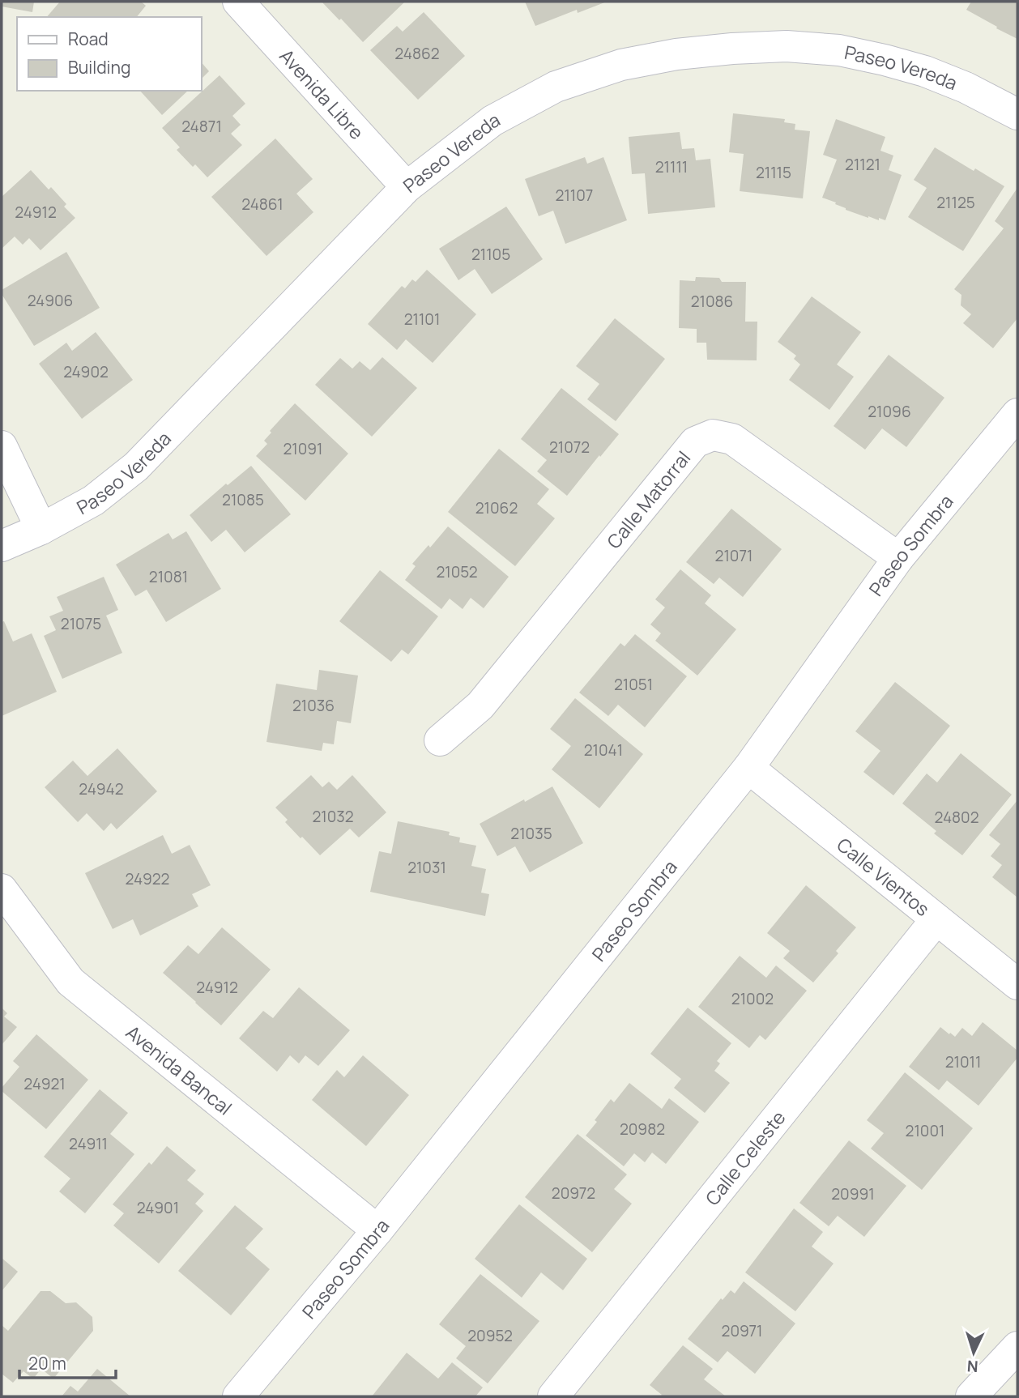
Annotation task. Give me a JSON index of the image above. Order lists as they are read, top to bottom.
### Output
{
  "streets": {
    "street": [
      "Paseo Vereda",
      "Avenida Libre",
      "Calle Matorral",
      "Paseo Sombra",
      "Calle Vientos",
      "Avenida Bancal",
      "Calle Celeste"
    ]
  },
  "crossings": [
    ["Paseo Vereda", "Avenida Libre"],
    ["Calle Matorral", "Paseo Sombra"],
    ["Paseo Sombra", "Calle Vientos"],
    ["Paseo Sombra", "Avenida Bancal"],
    ["Calle Vientos", "Calle Celeste"]
  ],
  "house_numbers": [
    "24862",
    "24871",
    "21121",
    "21111",
    "21115",
    "21107",
    "21125",
    "24861",
    "24912",
    "21105",
    "24906",
    "21086",
    "21101",
    "24902",
    "21096",
    "21072",
    "21091",
    "21085",
    "21062",
    "21071",
    "21052",
    "21081",
    "21075",
    "21051",
    "21036",
    "21041",
    "24942",
    "21032",
    "24802",
    "21035",
    "21031",
    "24922",
    "24912",
    "21002",
    "21011",
    "24921",
    "20982",
    "21001",
    "24911",
    "20972",
    "20991",
    "24901",
    "20971",
    "20952"
  ],
  "legend": ["Road", "Building"],
  "scale_bar": "20 m",
  "north": "bottom"
}
